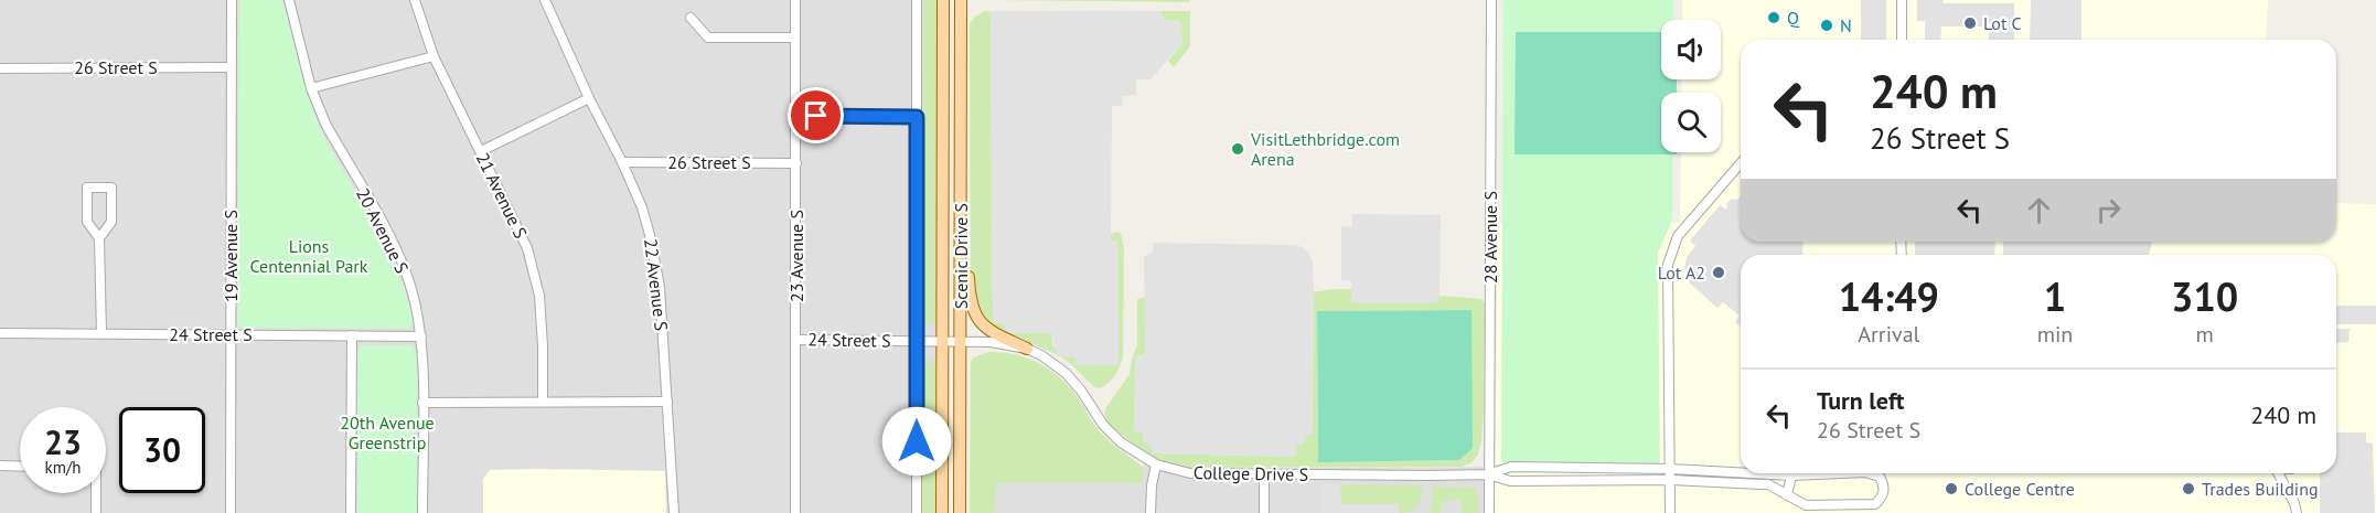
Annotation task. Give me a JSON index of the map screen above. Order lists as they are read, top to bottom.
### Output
{
  "streets": {
    "main road": ["Scenic Drive S"],
    "street": [
      "26 Street S",
      "21 Avenue S",
      "20 Avenue S",
      "28 Avenue S",
      "19 Avenue S",
      "23 Avenue S",
      "22 Avenue S",
      "24 Street S",
      "College Drive S"
    ]
  },
  "crossings": [
    ["26 Street S", "19 Avenue S"],
    ["26 Street S", "23 Avenue S"],
    ["26 Street S", "22 Avenue S"],
    ["20 Avenue S", "24 Street S"],
    ["28 Avenue S", "College Drive S"],
    ["19 Avenue S", "24 Street S"],
    ["23 Avenue S", "24 Street S"],
    ["Scenic Drive S", "24 Street S"],
    ["Scenic Drive S", "College Drive S"],
    ["24 Street S", "College Drive S"]
  ],
  "parks": ["Lions Centennial Park", "20th Avenue Greenstrip"],
  "places": [
    "Q",
    "Lot C",
    "N",
    "VisitLethbridge.com Arena",
    "Lot A2",
    "College Centre",
    "Trades Building"
  ],
  "page": {
    "turn": ["240 m", "26 Street S"],
    "eta": [
      "14:49",
      "Arrival",
      "1",
      "min",
      "310",
      "m"
    ],
    "list": [
      {
        "name": "Turn left",
        "note": "26 Street S",
        "value": "240 m"
      }
    ],
    "speed": "23 km/h",
    "limit": "30"
  }
}
